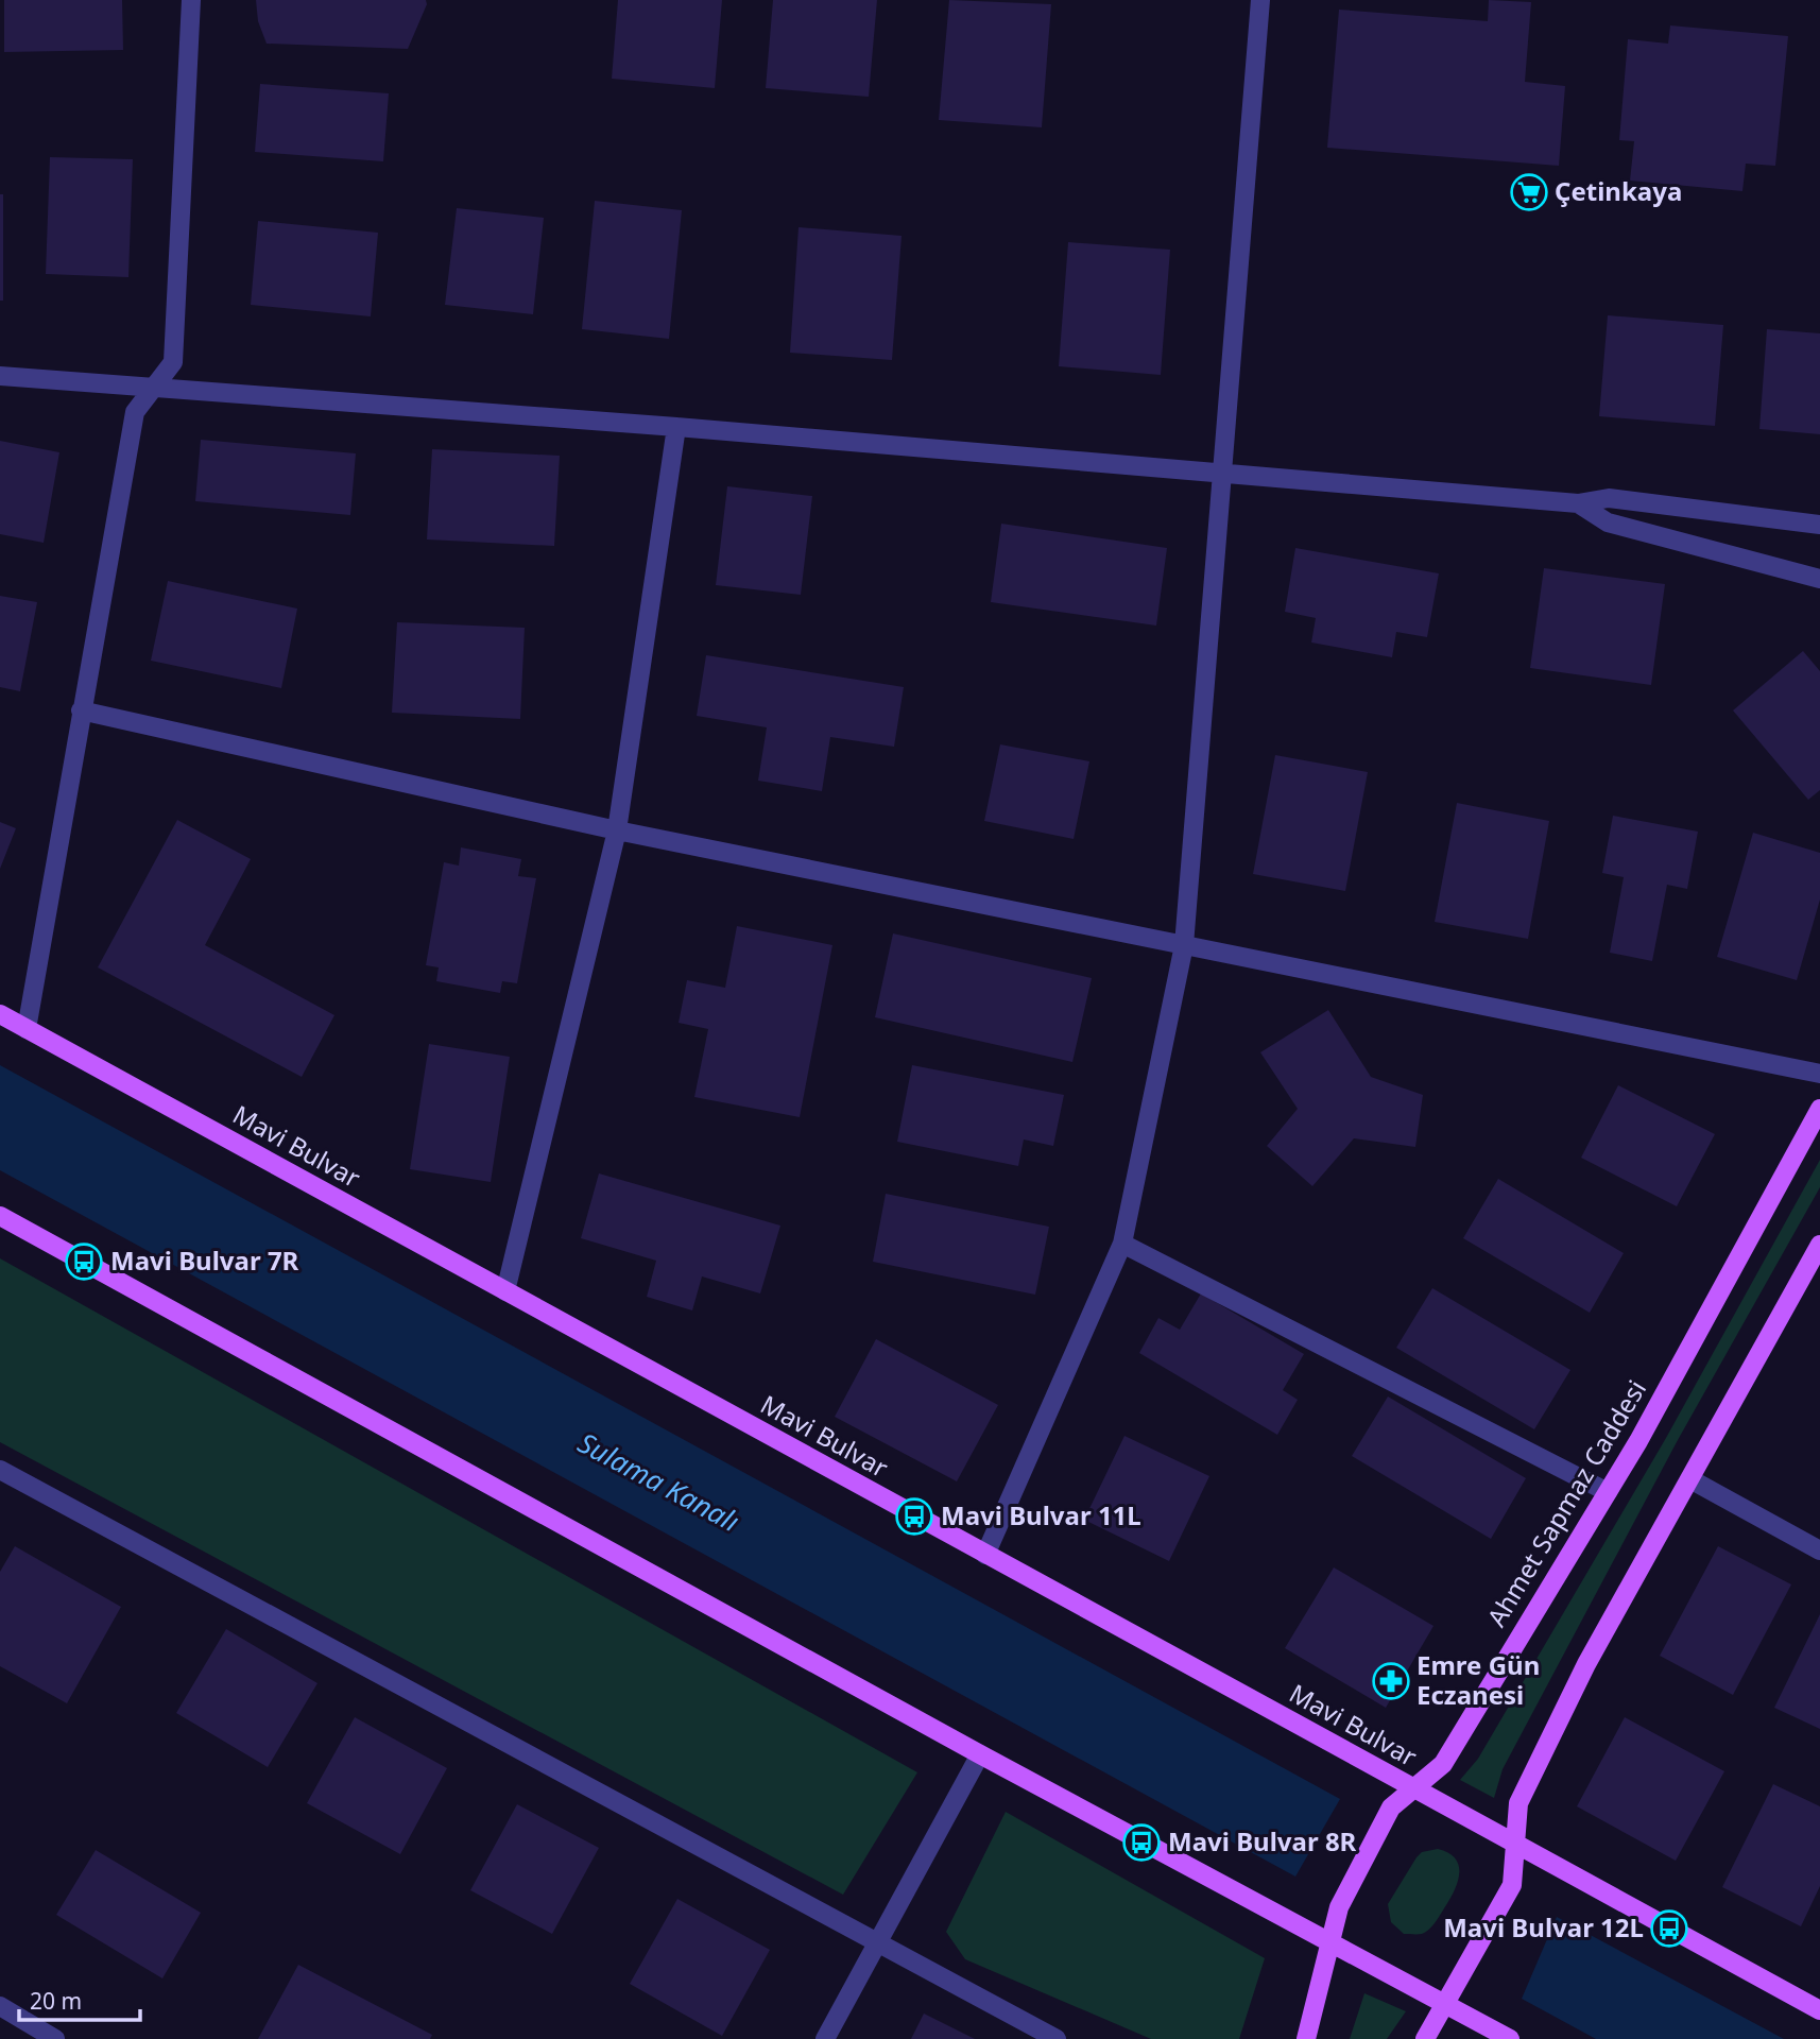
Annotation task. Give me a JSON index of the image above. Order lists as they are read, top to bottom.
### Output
{
  "streets": {
    "main road": ["Mavi Bulvar", "Ahmet Sapmaz Caddesi"]
  },
  "crossings": [
    ["Mavi Bulvar", "Ahmet Sapmaz Caddesi"]
  ],
  "water": ["Sulama Kanalı"],
  "places": {
    "supermarket": ["Çetinkaya"],
    "bus stop": [
      "Mavi Bulvar 7R",
      "Mavi Bulvar 11L",
      "Mavi Bulvar 8R",
      "Mavi Bulvar 12L"
    ],
    "pharmacy": ["Emre Gün Eczanesi"]
  },
  "scale_bar": "20 m"
}
